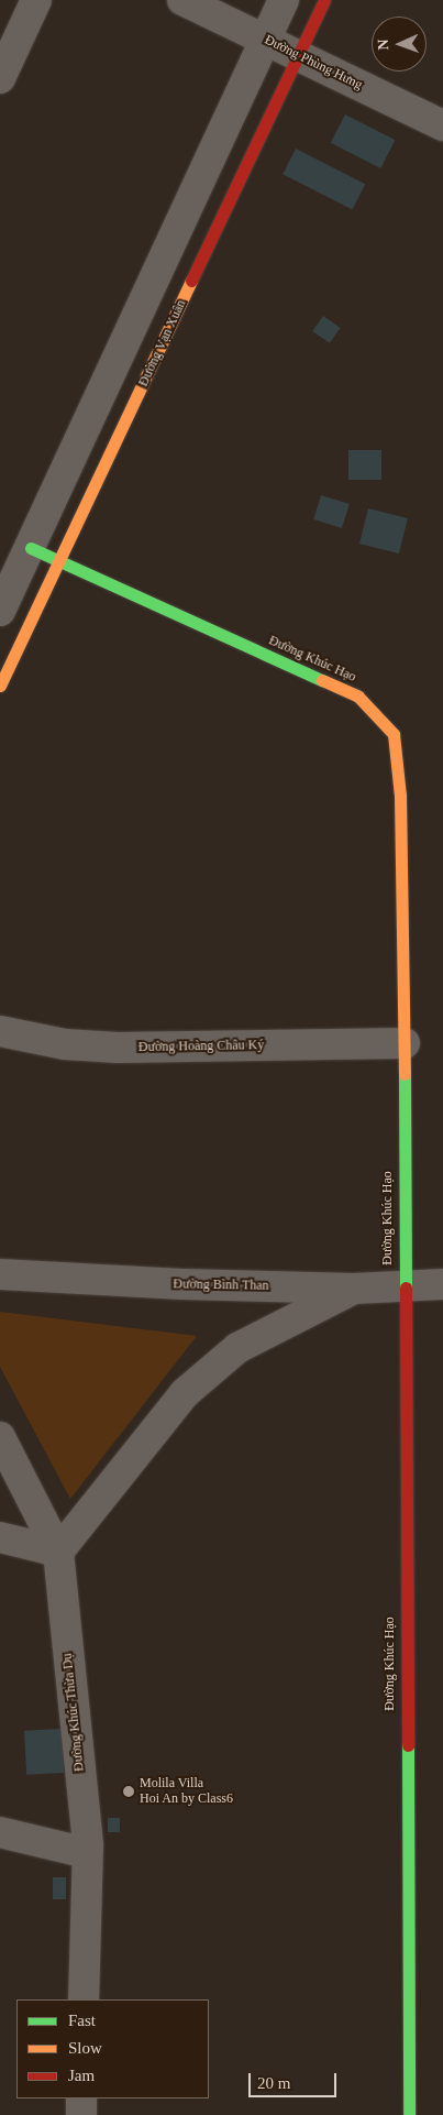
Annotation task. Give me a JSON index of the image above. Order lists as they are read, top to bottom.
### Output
{
  "streets": {
    "street": [
      "Đường Phùng Hưng",
      "Đường Vạn Xuân",
      "Đường Khúc Hạo",
      "Đường Hoàng Châu Ký",
      "Đường Bình Than",
      "Đường Khúc Thừa Dụ"
    ]
  },
  "crossings": [
    ["Đường Phùng Hưng", "Đường Vạn Xuân"],
    ["Đường Vạn Xuân", "Đường Khúc Hạo"],
    ["Đường Khúc Hạo", "Đường Hoàng Châu Ký"],
    ["Đường Khúc Hạo", "Đường Bình Than"]
  ],
  "places": ["Molila Villa Hoi An by Class6"],
  "legend": ["Fast", "Slow", "Jam"],
  "scale_bar": "20 m",
  "north": "left"
}
